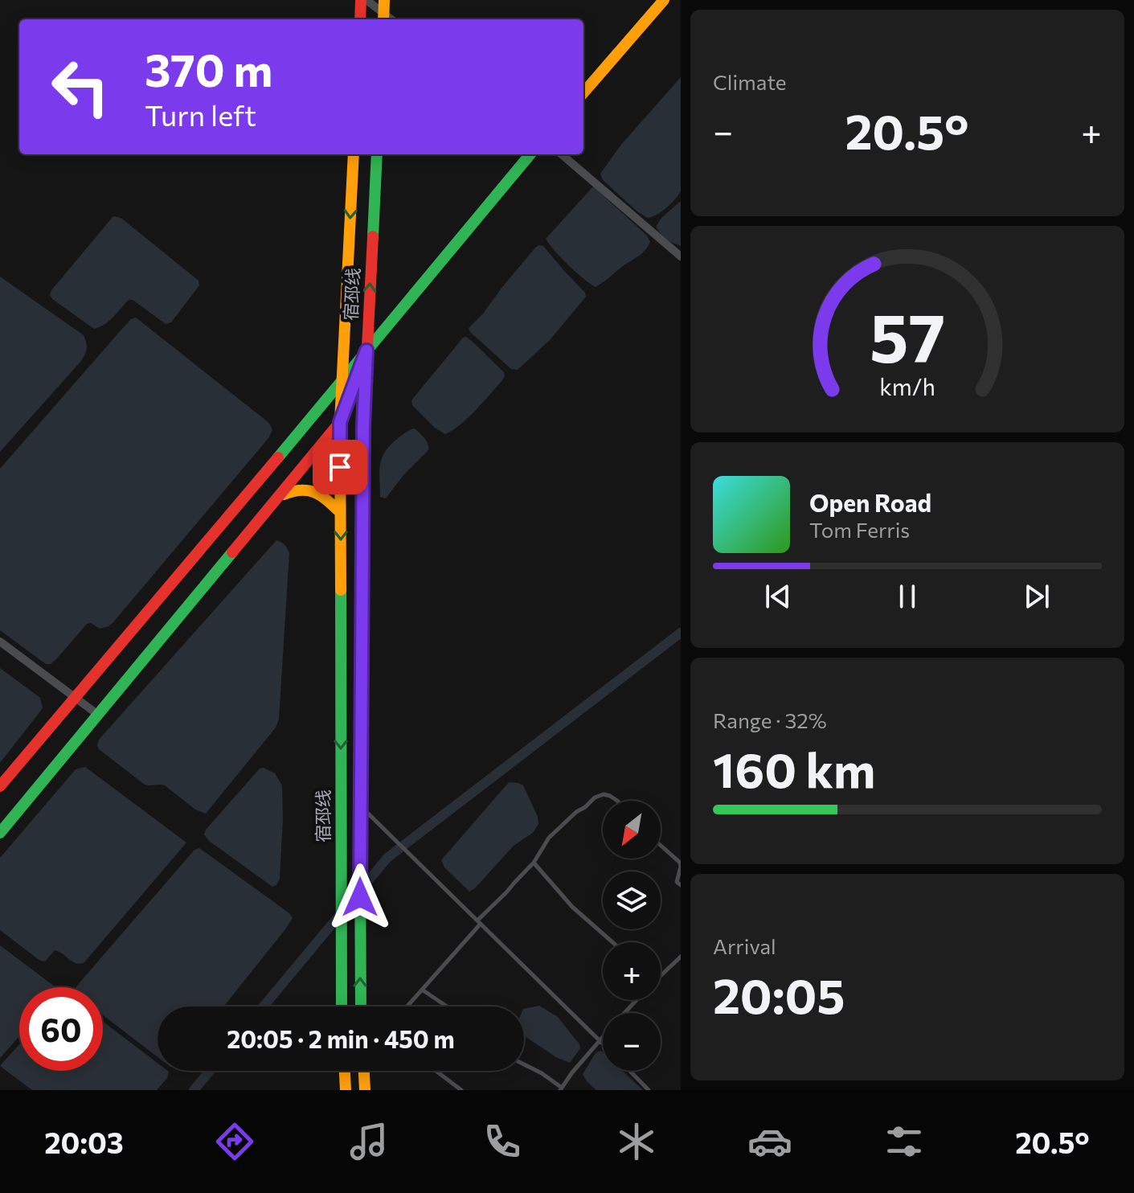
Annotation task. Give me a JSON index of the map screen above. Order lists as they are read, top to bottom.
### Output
{
  "streets": {
    "main road": ["宿邳线"]
  },
  "north": "bottom left",
  "page": {
    "tile": [
      "Climate",
      ["Range · 32%", "160 km"],
      ["Arrival", "20:05"]
    ],
    "turn": ["370 m", "Turn left"],
    "heat": ["−", "20.5°", "+"],
    "song": ["Open Road", "Tom Ferris"],
    "map_buttons": ["+", "−"],
    "limit": "60",
    "trip": "20:05 · 2 min · 450 m",
    "tabs": ["20:03", "20.5°"],
    "gauge": ["57", "km/h"]
  }
}
